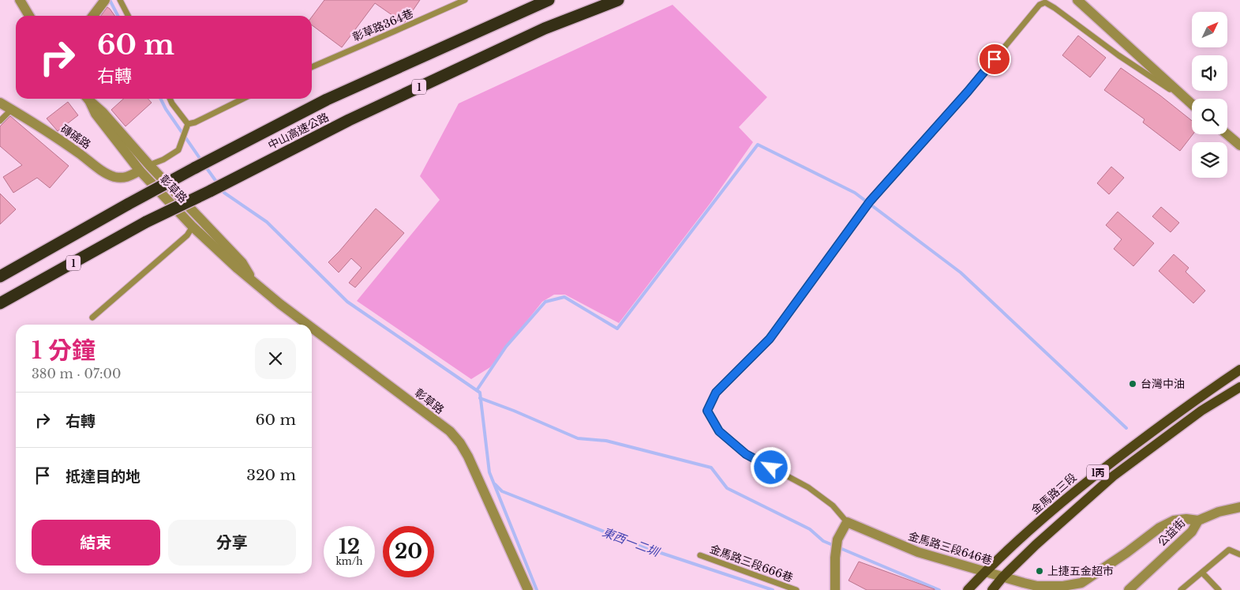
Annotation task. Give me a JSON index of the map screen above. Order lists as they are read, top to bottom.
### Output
{
  "streets": {
    "highway": ["1", "中山高速公路"],
    "main road": ["1丙", "金馬路三段"],
    "street": [
      "磚磘路",
      "彰草路",
      "公益街",
      "金馬路三段646巷"
    ],
    "lane": ["彰草路364巷", "金馬路三段666巷"]
  },
  "crossings": [
    ["磚磘路", "彰草路"],
    ["1丙", "金馬路三段646巷"],
    ["金馬路三段", "金馬路三段646巷"],
    ["公益街", "金馬路三段646巷"]
  ],
  "water": ["東西一二圳"],
  "places": ["台灣中油", "上捷五金超市"],
  "north": "top right",
  "page": {
    "turn": ["60 m", "右轉"],
    "heading": ["1 分鐘", "380 m · 07:00"],
    "list": [
      {
        "name": "右轉",
        "value": "60 m"
      },
      {
        "name": "抵達目的地",
        "value": "320 m"
      }
    ],
    "buttons": ["結束", "分享"],
    "speed": "12 km/h",
    "limit": "20"
  }
}
